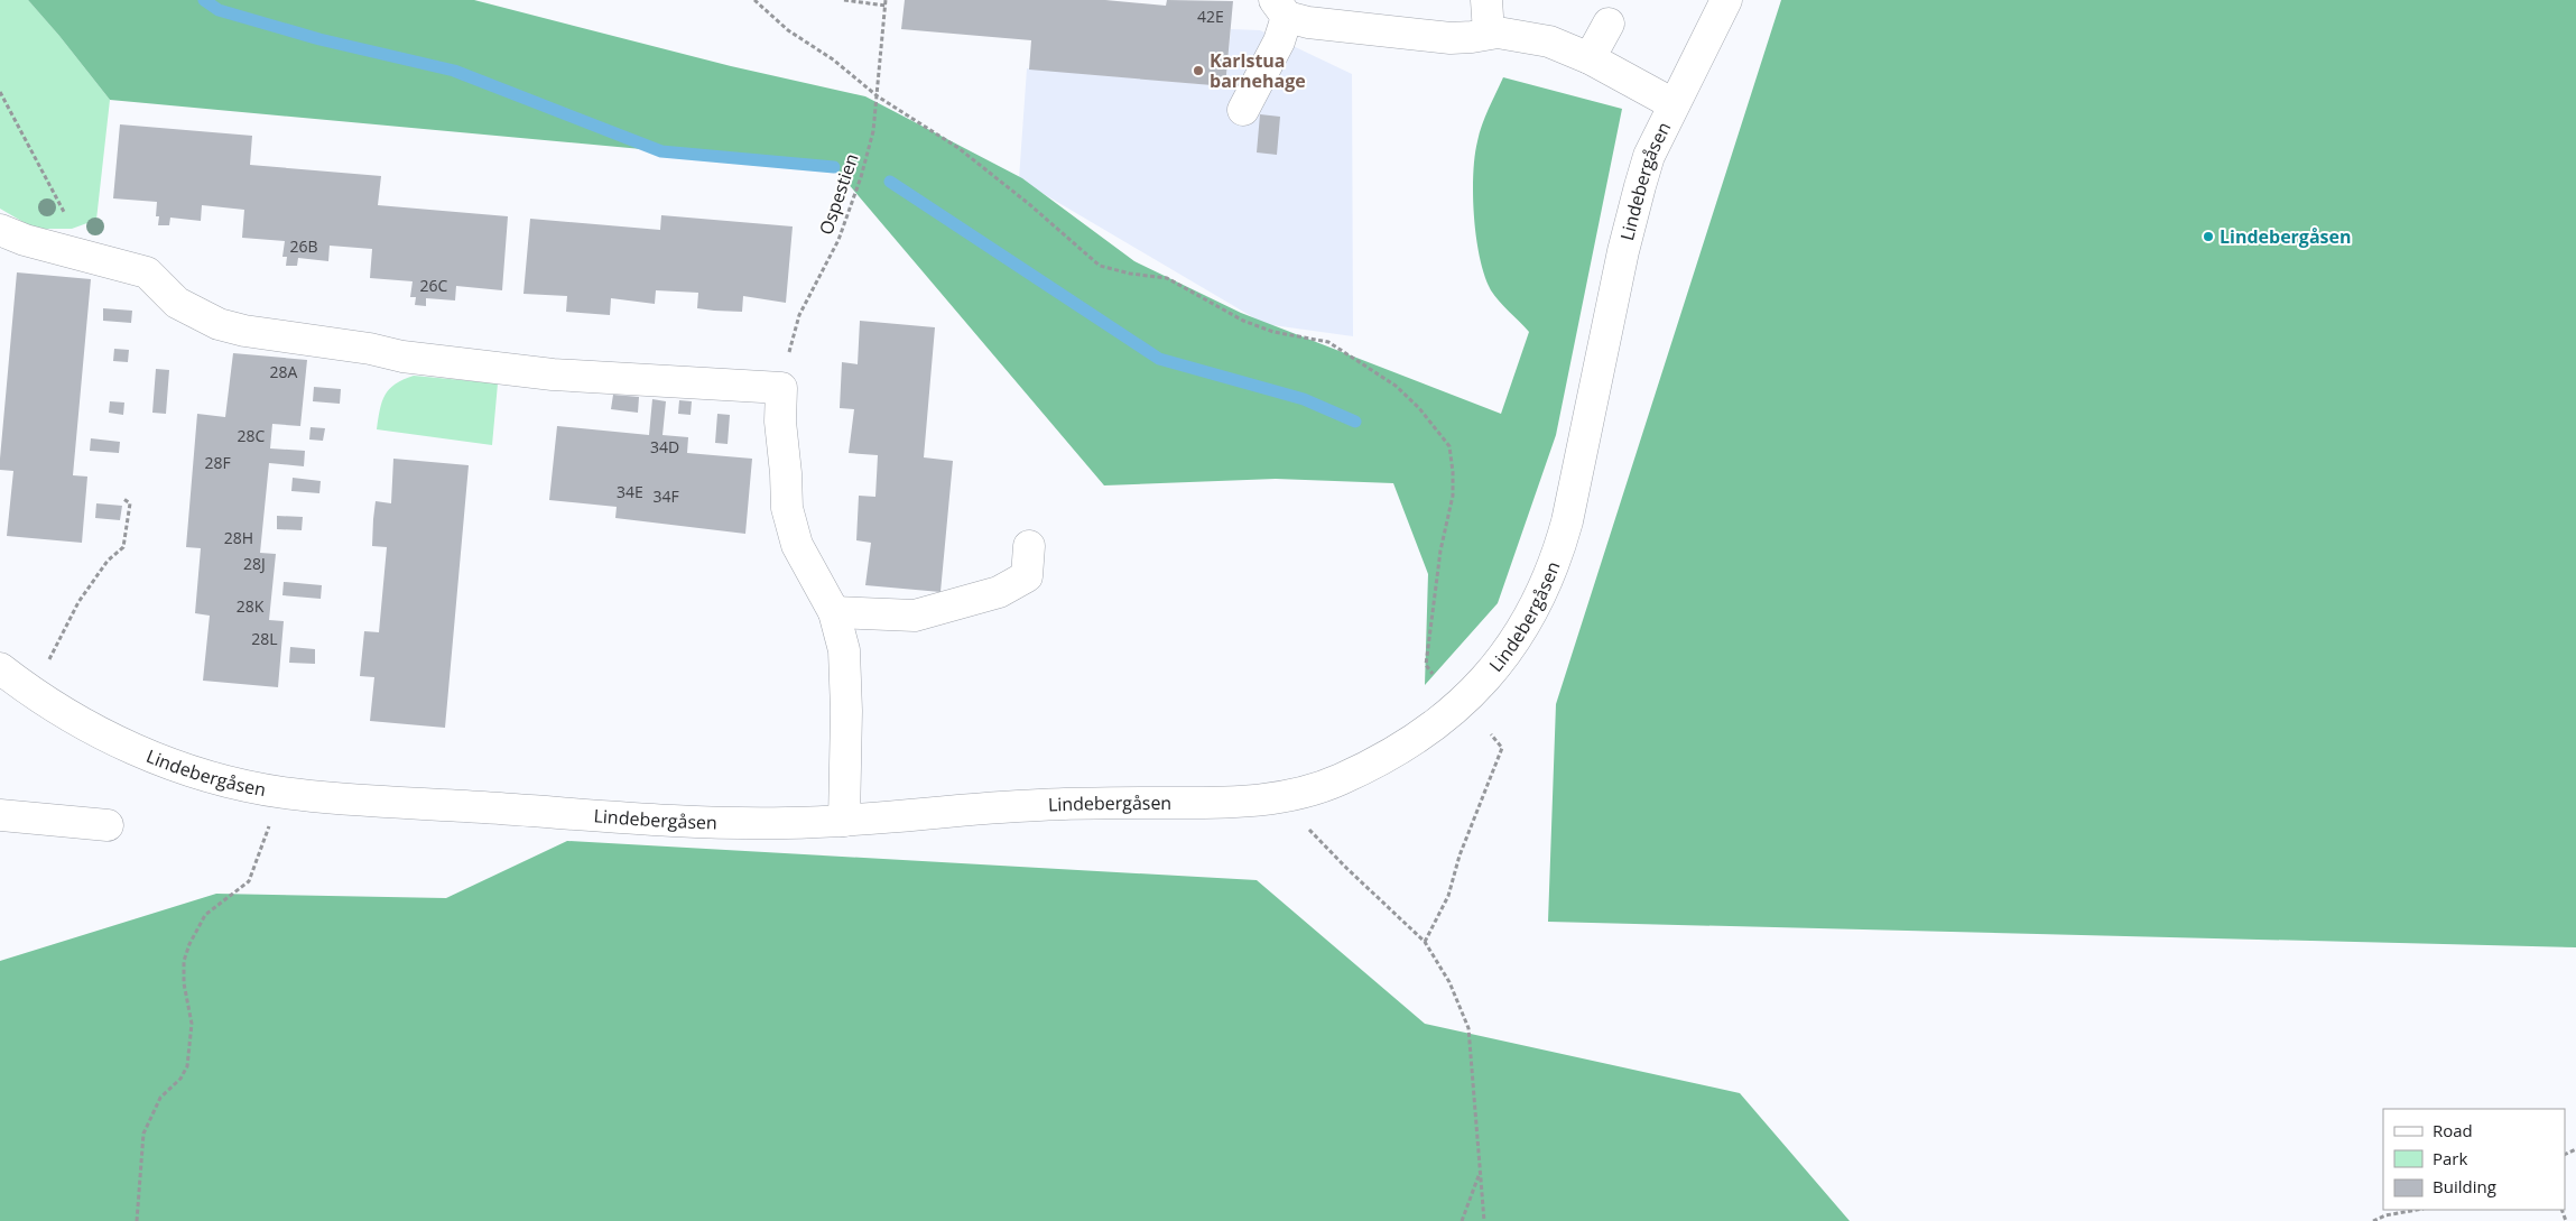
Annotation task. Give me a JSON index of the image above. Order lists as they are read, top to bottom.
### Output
{
  "streets": {
    "street": ["Lindebergåsen"],
    "path": ["Ospestien"]
  },
  "places": ["Karlstua barnehage", "Lindebergåsen"],
  "house_numbers": [
    "42E",
    "26B",
    "26C",
    "28A",
    "28C",
    "34D",
    "28F",
    "34E",
    "34F",
    "28H",
    "28J",
    "28K",
    "28L"
  ],
  "legend": ["Road", "Park", "Building"]
}
